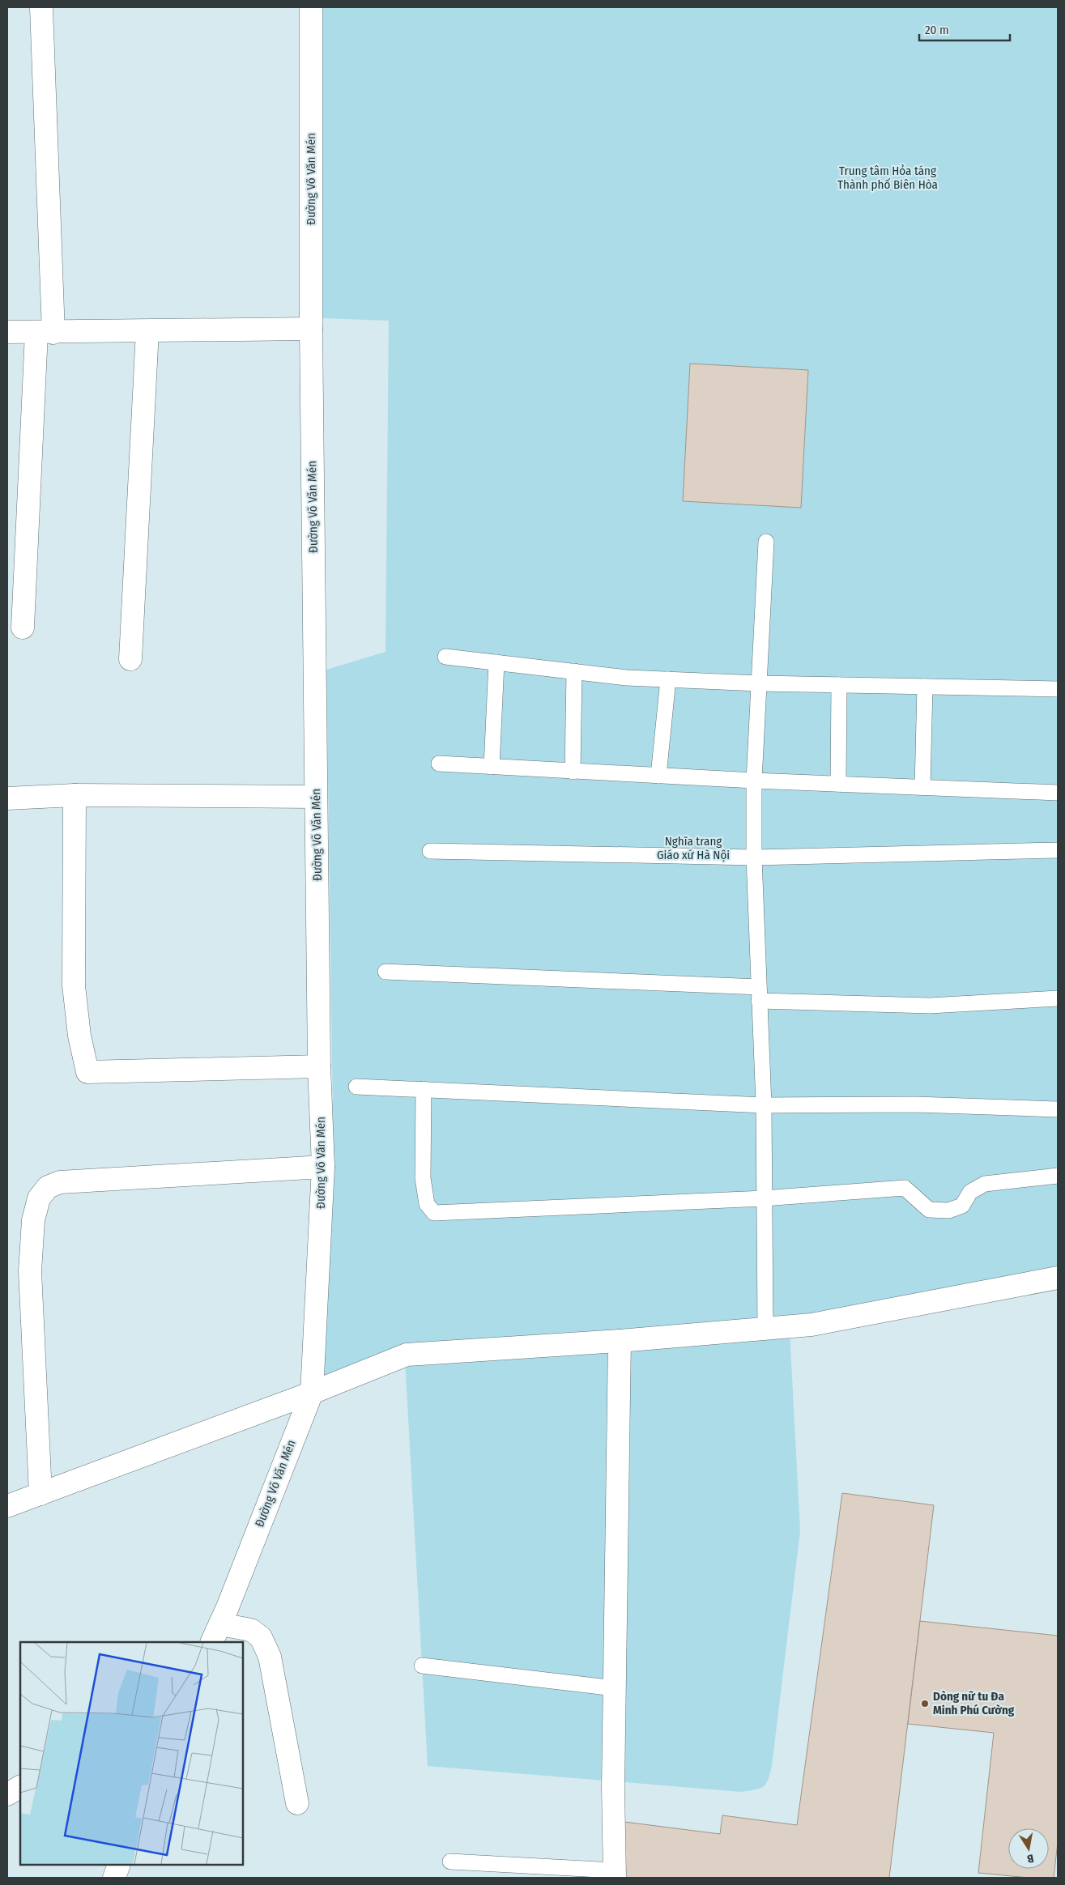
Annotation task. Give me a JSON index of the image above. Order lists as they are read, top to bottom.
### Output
{
  "streets": {
    "street": ["Đường Võ Văn Mén"]
  },
  "parks": ["Trung tâm Hỏa táng Thành phố Biên Hòa", "Nghĩa trang Giáo xứ Hà Nội"],
  "places": ["Dòng nữ tu Đa Minh Phú Cường"],
  "scale_bar": "20 m",
  "north": "bottom"
}
